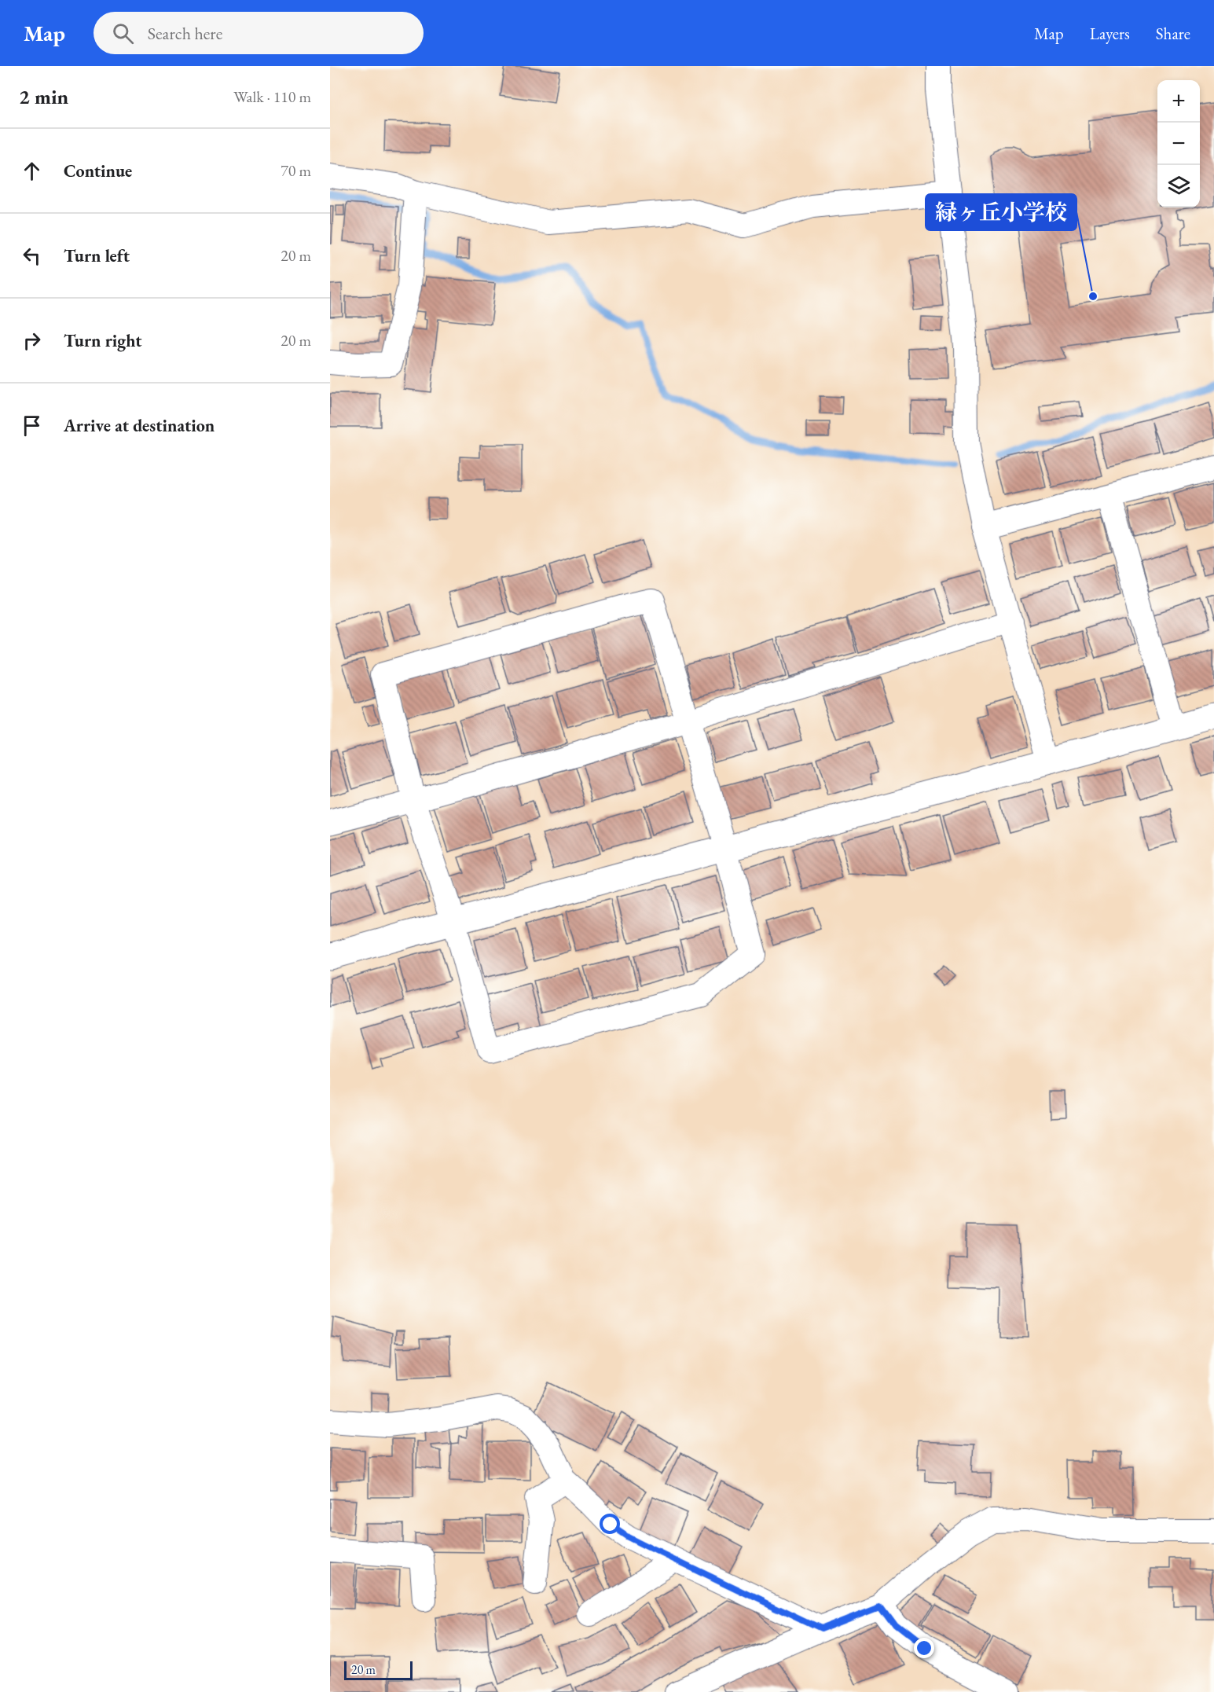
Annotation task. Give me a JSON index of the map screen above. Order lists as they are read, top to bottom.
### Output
{
  "places": ["緑ヶ丘小学校"],
  "scale_bar": "20 m",
  "page": {
    "header": "Map",
    "search": "Search here",
    "nav": ["Map", "Layers", "Share"],
    "heading": ["2 min", "Walk · 110 m"],
    "map_buttons": ["+", "−"],
    "list": [
      ["Continue", "70 m"],
      ["Turn left", "20 m"],
      ["Turn right", "20 m"],
      "Arrive at destination"
    ],
    "scale": "20 m"
  }
}
